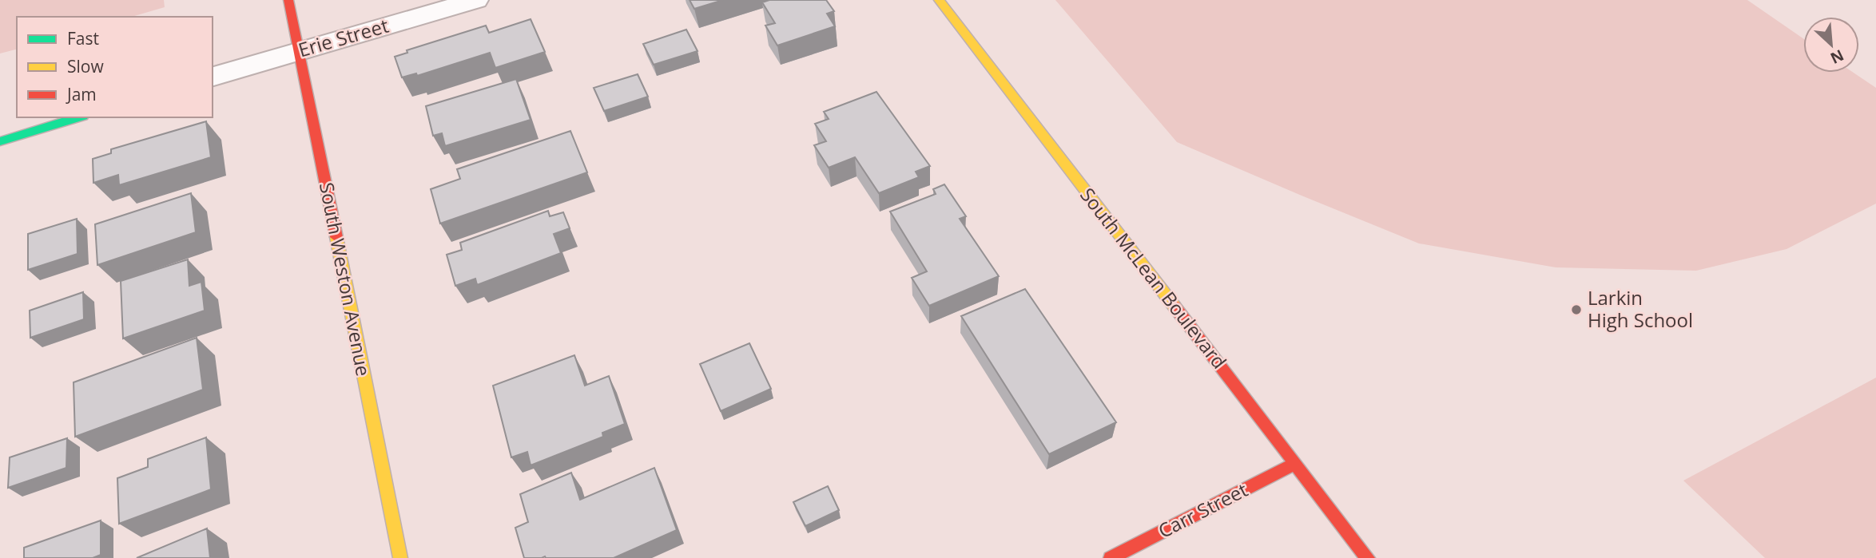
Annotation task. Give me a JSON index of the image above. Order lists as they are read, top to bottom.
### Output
{
  "streets": {
    "street": [
      "Erie Street",
      "South McLean Boulevard",
      "South Weston Avenue",
      "Carr Street"
    ]
  },
  "crossings": [
    ["Erie Street", "South Weston Avenue"],
    ["South McLean Boulevard", "Carr Street"]
  ],
  "places": ["Larkin High School"],
  "legend": ["Fast", "Slow", "Jam"],
  "north": "bottom right"
}
